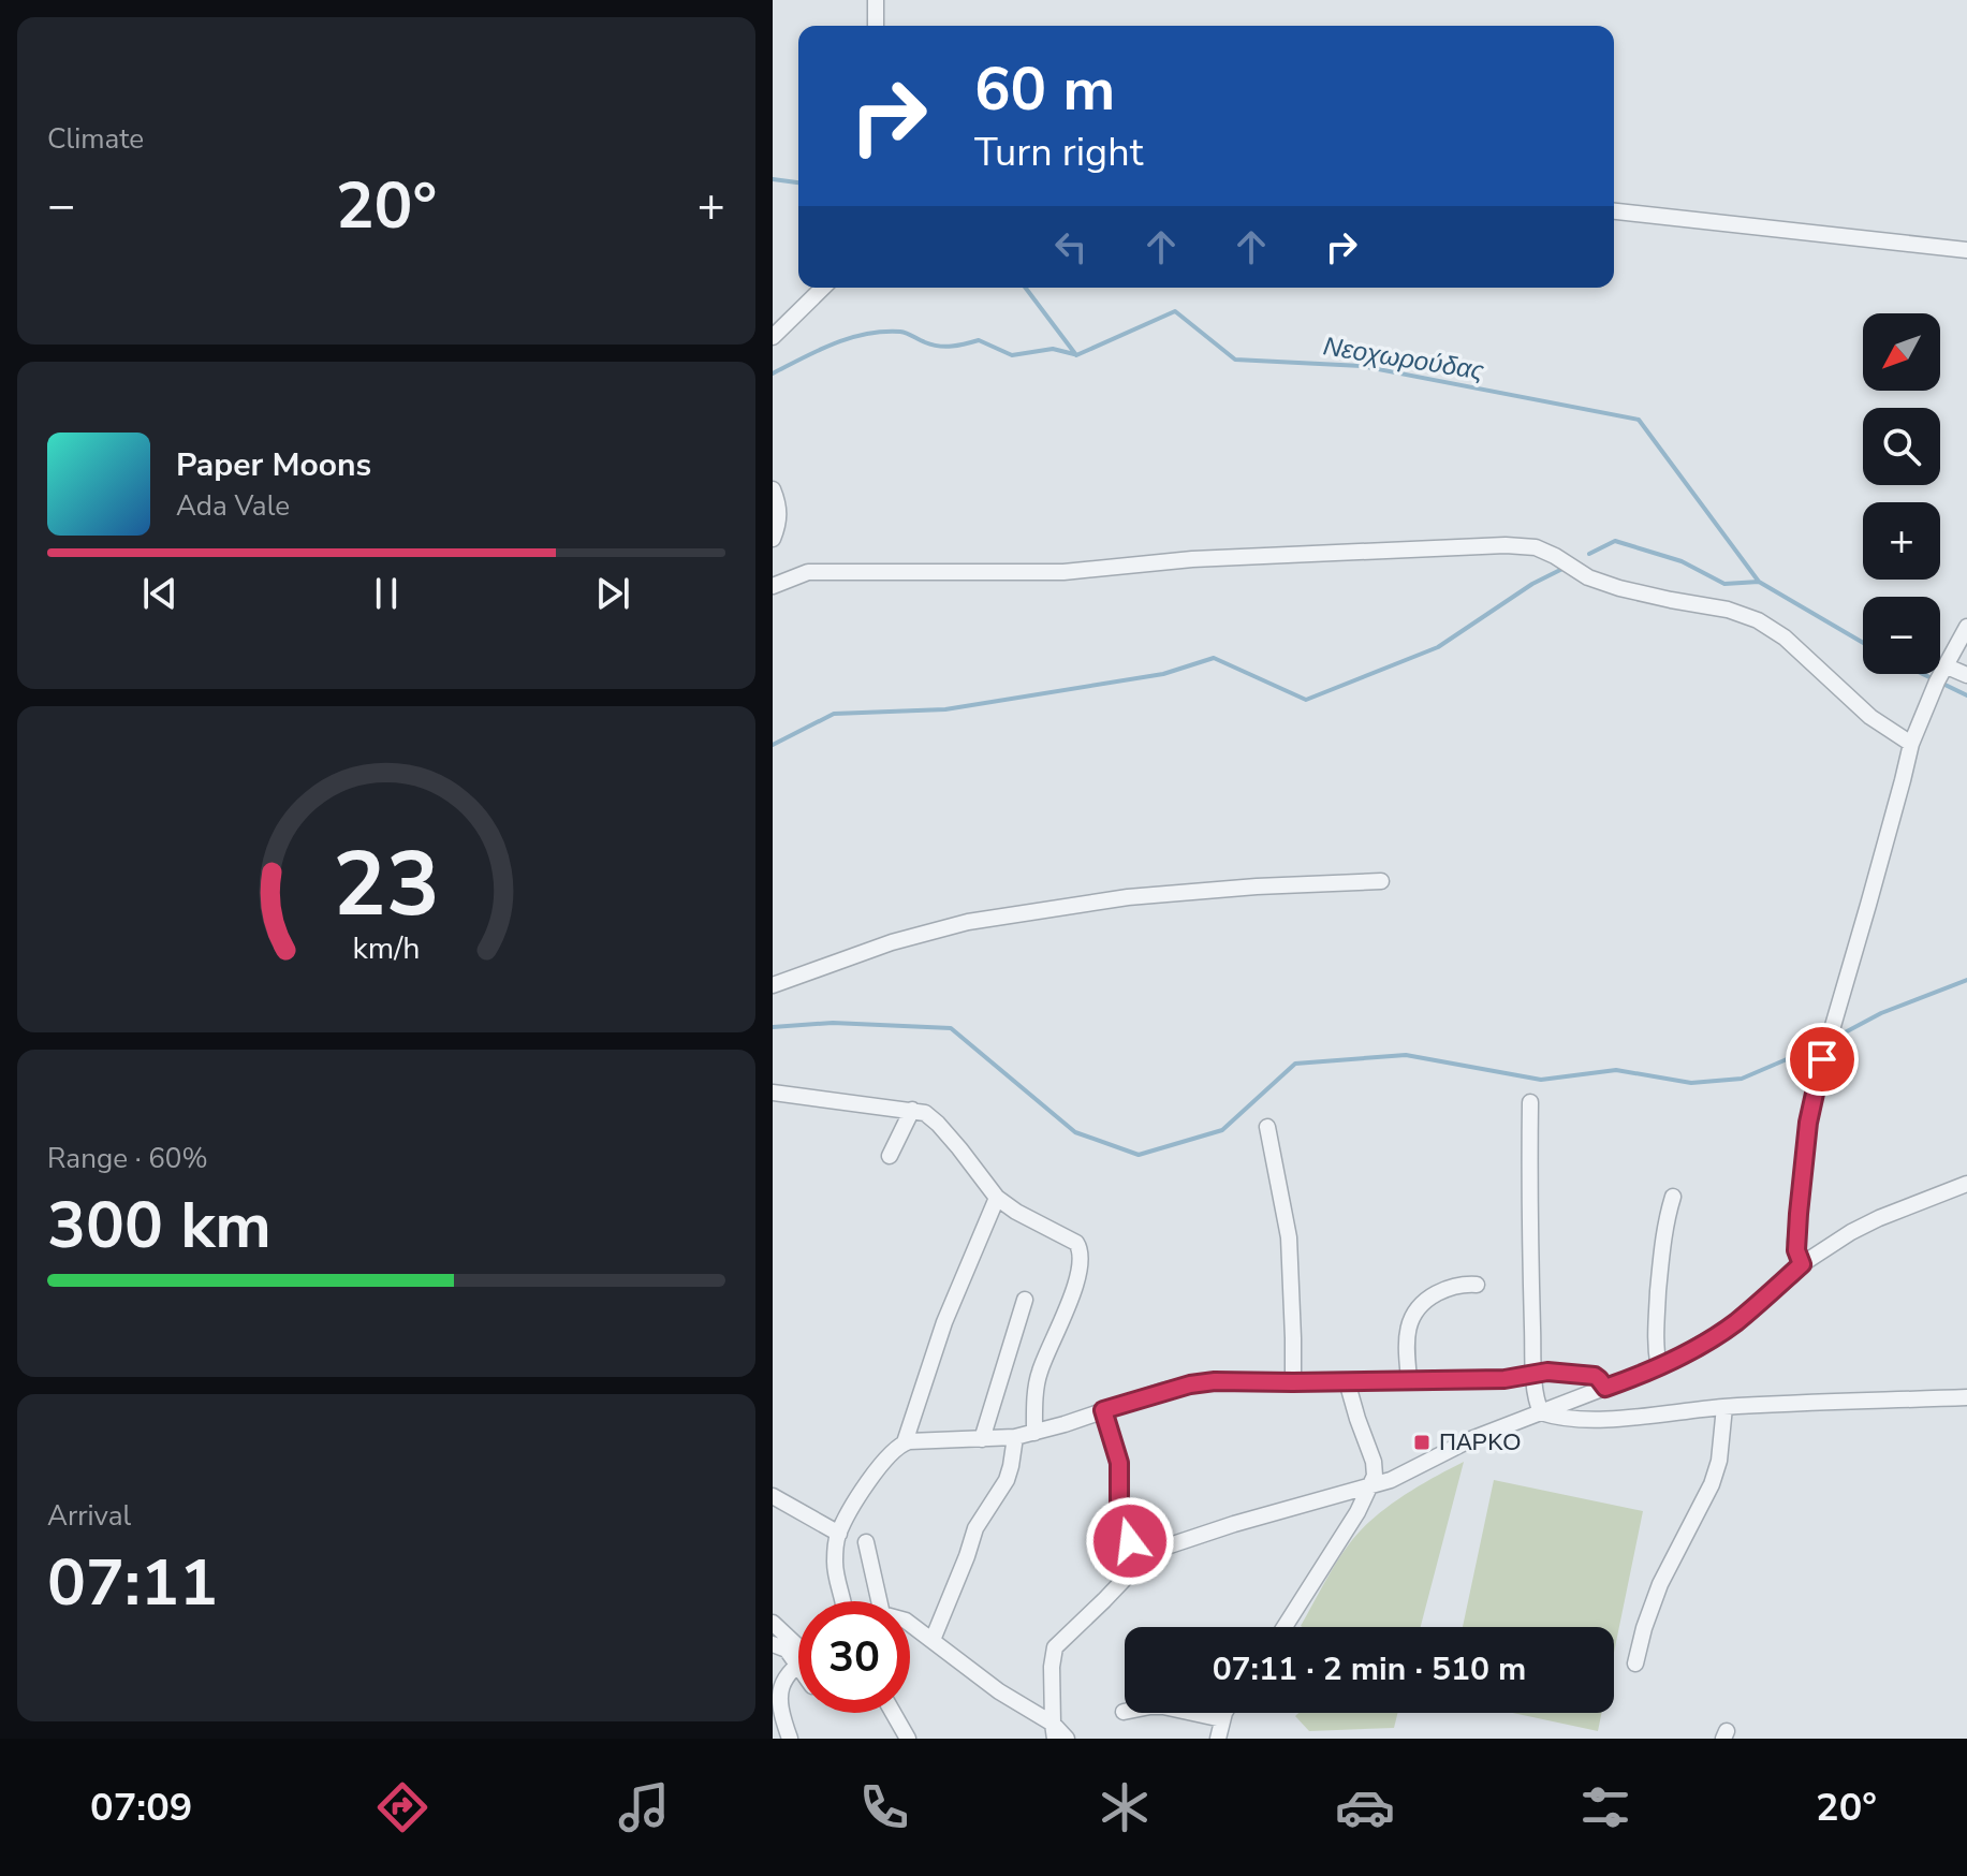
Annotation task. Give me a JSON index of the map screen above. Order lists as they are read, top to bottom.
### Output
{
  "water": ["Νεοχωρούδας"],
  "places": {
    "transit": ["ΠΑΡΚΟ"]
  },
  "north": "bottom left",
  "page": {
    "tile": [
      "Climate",
      ["Range · 60%", "300 km"],
      ["Arrival", "07:11"]
    ],
    "turn": ["60 m", "Turn right"],
    "heat": ["−", "20°", "+"],
    "map_buttons": ["+", "−"],
    "song": ["Paper Moons", "Ada Vale"],
    "limit": "30",
    "trip": "07:11 · 2 min · 510 m",
    "tabs": ["07:09", "20°"],
    "gauge": ["23", "km/h"]
  }
}
